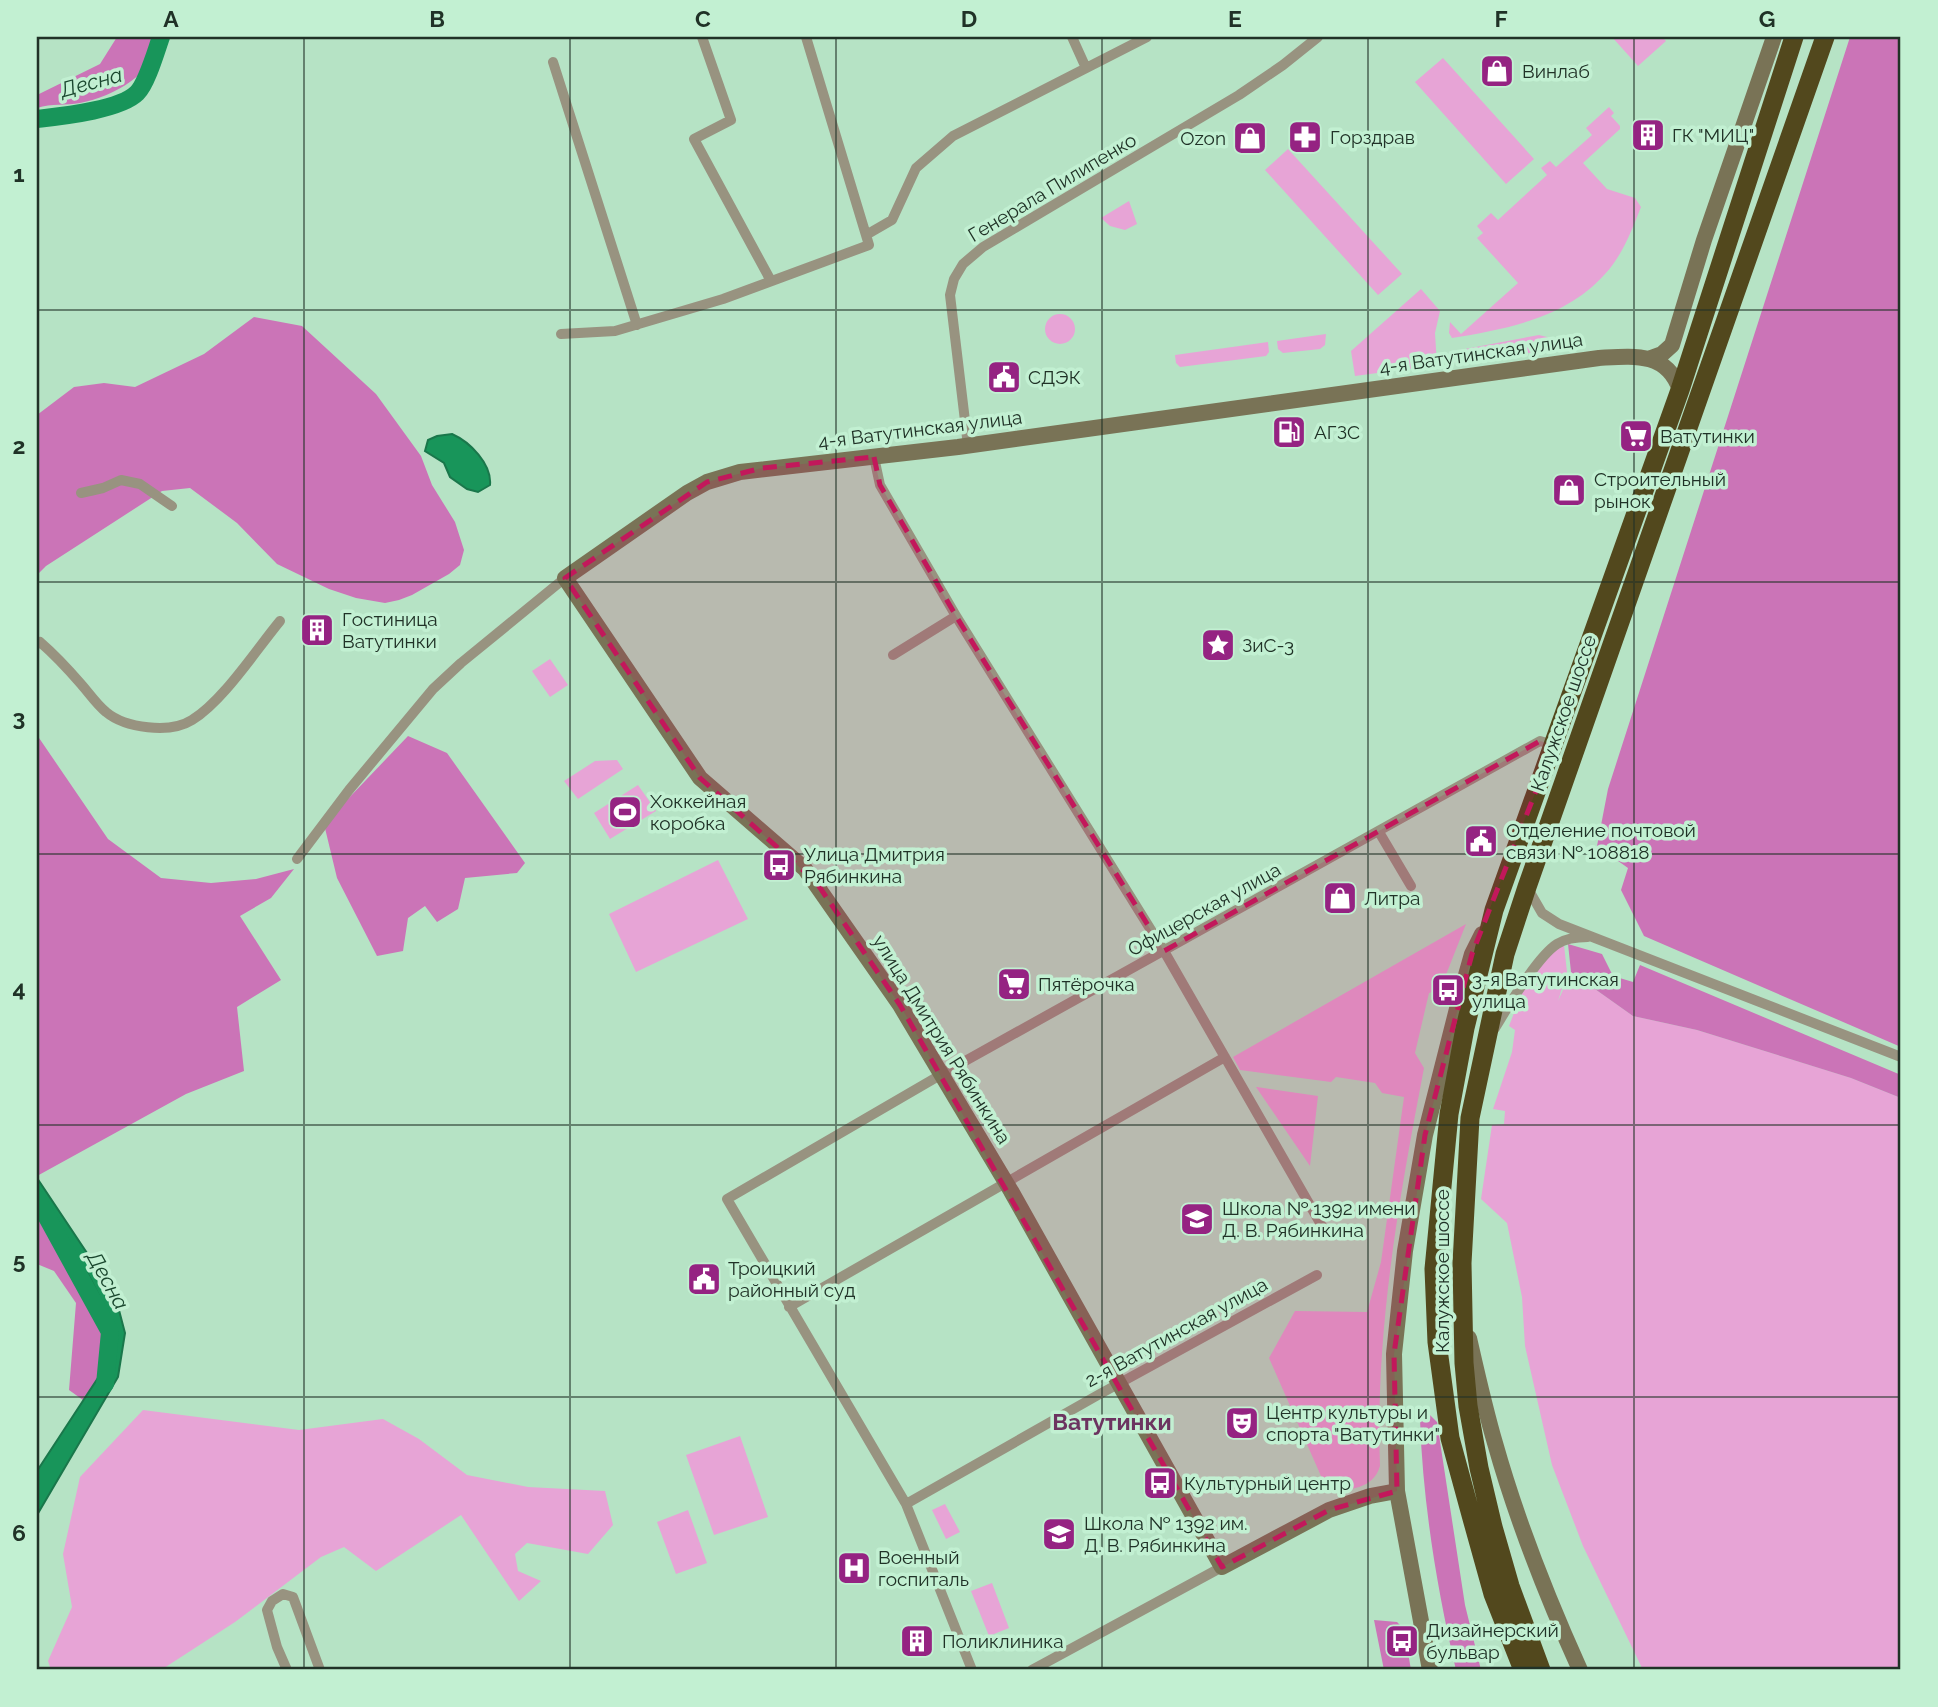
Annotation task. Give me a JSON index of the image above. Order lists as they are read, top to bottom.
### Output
{
  "streets": {
    "highway": ["Калужское шоссе"],
    "street": [
      "Генерала Пилипенко",
      "4-я Ватутинская улица",
      "Офицерская улица",
      "улица Дмитрия Рябинкина",
      "2-я Ватутинская улица"
    ]
  },
  "crossings": [
    ["Генерала Пилипенко", "4-я Ватутинская улица"],
    ["4-я Ватутинская улица", "улица Дмитрия Рябинкина"],
    ["Калужское шоссе", "Офицерская улица"],
    ["Офицерская улица", "улица Дмитрия Рябинкина"],
    ["улица Дмитрия Рябинкина", "2-я Ватутинская улица"]
  ],
  "districts": ["Ватутинки"],
  "water": ["Десна"],
  "places": {
    "shop": [
      "Винлаб",
      "Ozon",
      "Строительный рынок",
      "Литра"
    ],
    "building": ["ГК \"МИЦ\"", "Гостиница Ватутинки", "Поликлиника"],
    "pharmacy": ["Горздрав"],
    "public building": ["СДЭК", "Отделение почтовой связи № 108818", "Троицкий районный суд"],
    "fuel station": ["АГЗС"],
    "supermarket": ["Ватутинки", "Пятёрочка"],
    "place": ["ЗиС-3"],
    "sports": ["Хоккейная коробка"],
    "bus stop": [
      "Улица Дмитрия Рябинкина",
      "3-я Ватутинская улица",
      "Культурный центр",
      "Дизайнерский бульвар"
    ],
    "school or university": ["Школа № 1392 имени Д. В. Рябинкина", "Школа № 1392 им. Д. В. Рябинкина"],
    "theatre": ["Центр культуры и спорта \"Ватутинки\""],
    "hospital": ["Военный госпиталь"]
  },
  "grid": {
    "columns": [
      "A",
      "B",
      "C",
      "D",
      "E",
      "F",
      "G"
    ],
    "rows": [
      "1",
      "2",
      "3",
      "4",
      "5",
      "6"
    ]
  }
}
